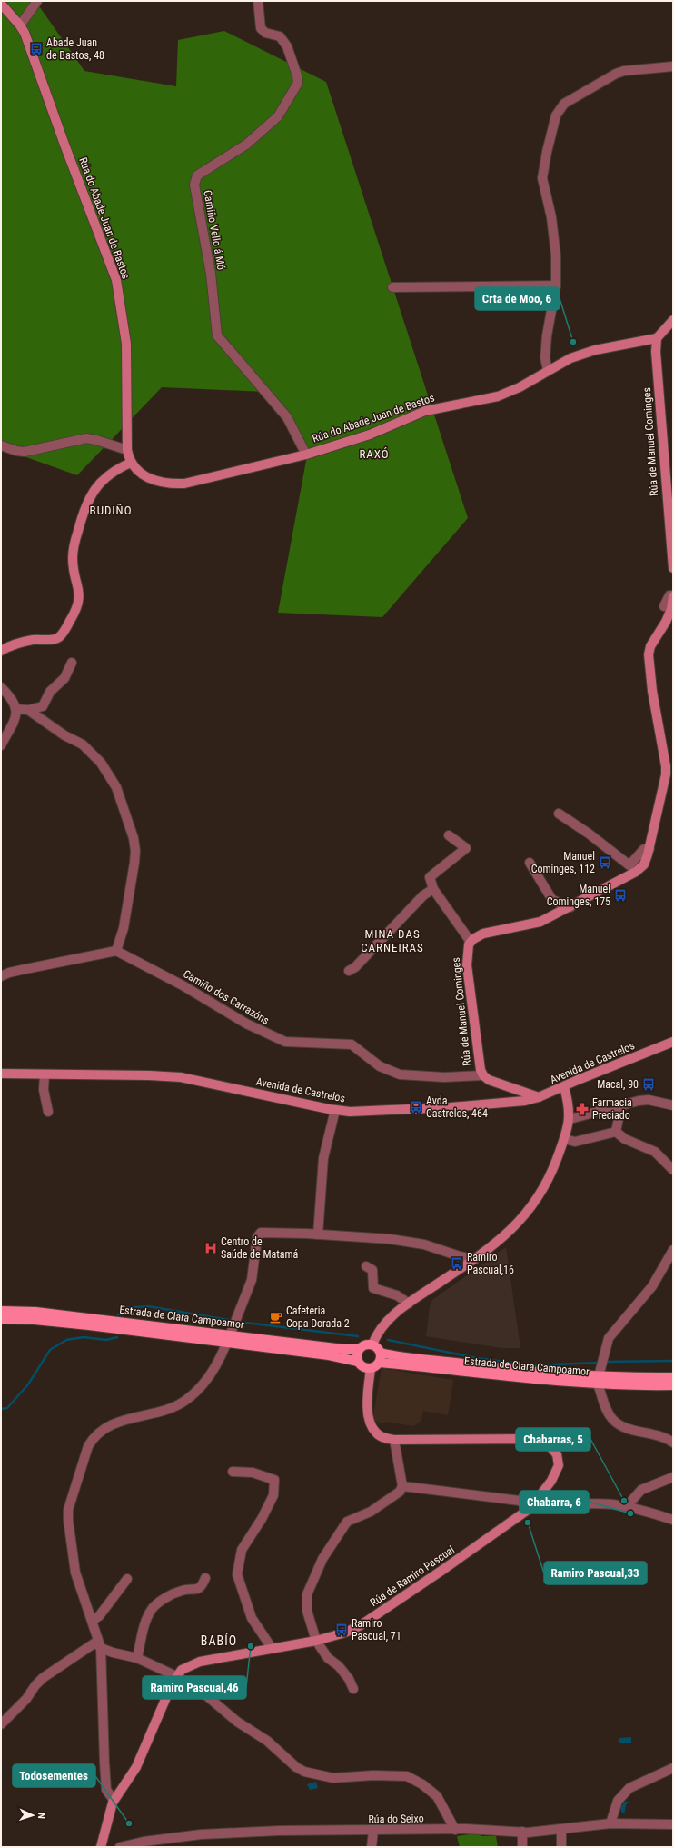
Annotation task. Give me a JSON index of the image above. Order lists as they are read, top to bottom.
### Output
{
  "streets": {
    "main road": ["Estrada de Clara Campoamor"],
    "street": [
      "Rúa do Abade Juan de Bastos",
      "Camiño Vello á Mó",
      "Rúa de Manuel Cominges",
      "Camiño dos Carrazóns",
      "Avenida de Castrelos",
      "Rúa de Ramiro Pascual",
      "Rúa do Seixo"
    ]
  },
  "crossings": [
    ["Rúa do Abade Juan de Bastos", "Camiño Vello á Mó"],
    ["Rúa do Abade Juan de Bastos", "Rúa de Manuel Cominges"],
    ["Rúa de Manuel Cominges", "Camiño dos Carrazóns"],
    ["Rúa de Manuel Cominges", "Avenida de Castrelos"],
    ["Estrada de Clara Campoamor", "Rúa de Ramiro Pascual"]
  ],
  "districts": [
    "RAXÓ",
    "BUDIÑO",
    "MINA DAS CARNEIRAS",
    "BABÍO"
  ],
  "places": {
    "bus stop": [
      "Abade Juan de Bastos, 48",
      "Manuel Cominges, 112",
      "Manuel Cominges, 175",
      "Macal, 90",
      "Avda Castrelos, 464",
      "Ramiro Pascual,16",
      "Ramiro Pascual, 71"
    ],
    "other": [
      "Crta de Moo, 6",
      "Chabarras, 5",
      "Chabarra, 6",
      "Ramiro Pascual,33",
      "Ramiro Pascual,46",
      "Todosementes"
    ],
    "pharmacy": ["Farmacia Preciado"],
    "hospital": ["Centro de Saúde de Matamá"],
    "cafe": ["Cafeteria Copa Dorada 2"]
  },
  "north": "right"
}
